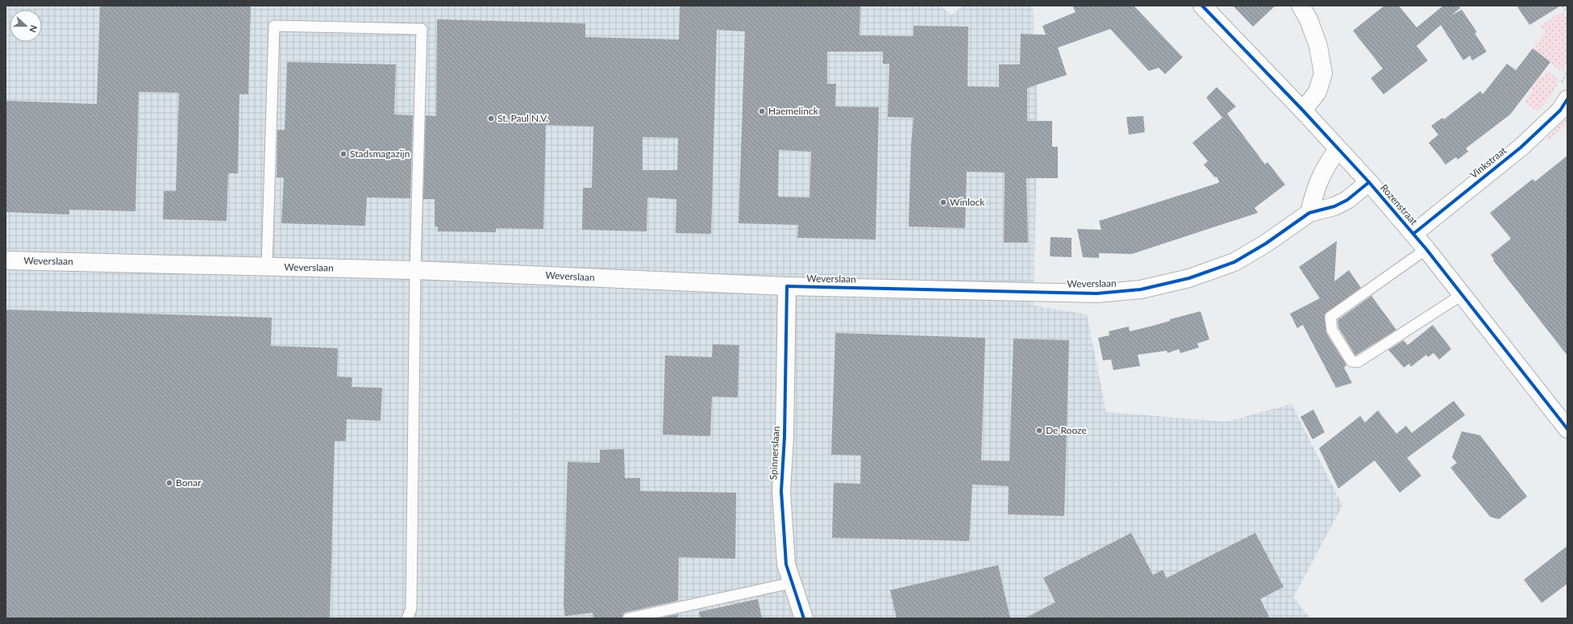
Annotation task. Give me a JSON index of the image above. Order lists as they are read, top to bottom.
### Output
{
  "streets": {
    "street": [
      "Vinkstraat",
      "Rozenstraat",
      "Weverslaan",
      "Spinnerslaan"
    ]
  },
  "crossings": [
    ["Vinkstraat", "Rozenstraat"],
    ["Rozenstraat", "Weverslaan"],
    ["Weverslaan", "Spinnerslaan"]
  ],
  "places": [
    "Haemelinck",
    "St. Paul N.V.",
    "Stadsmagazijn",
    "Winlock",
    "De Rooze",
    "Bonar"
  ],
  "north": "right"
}
